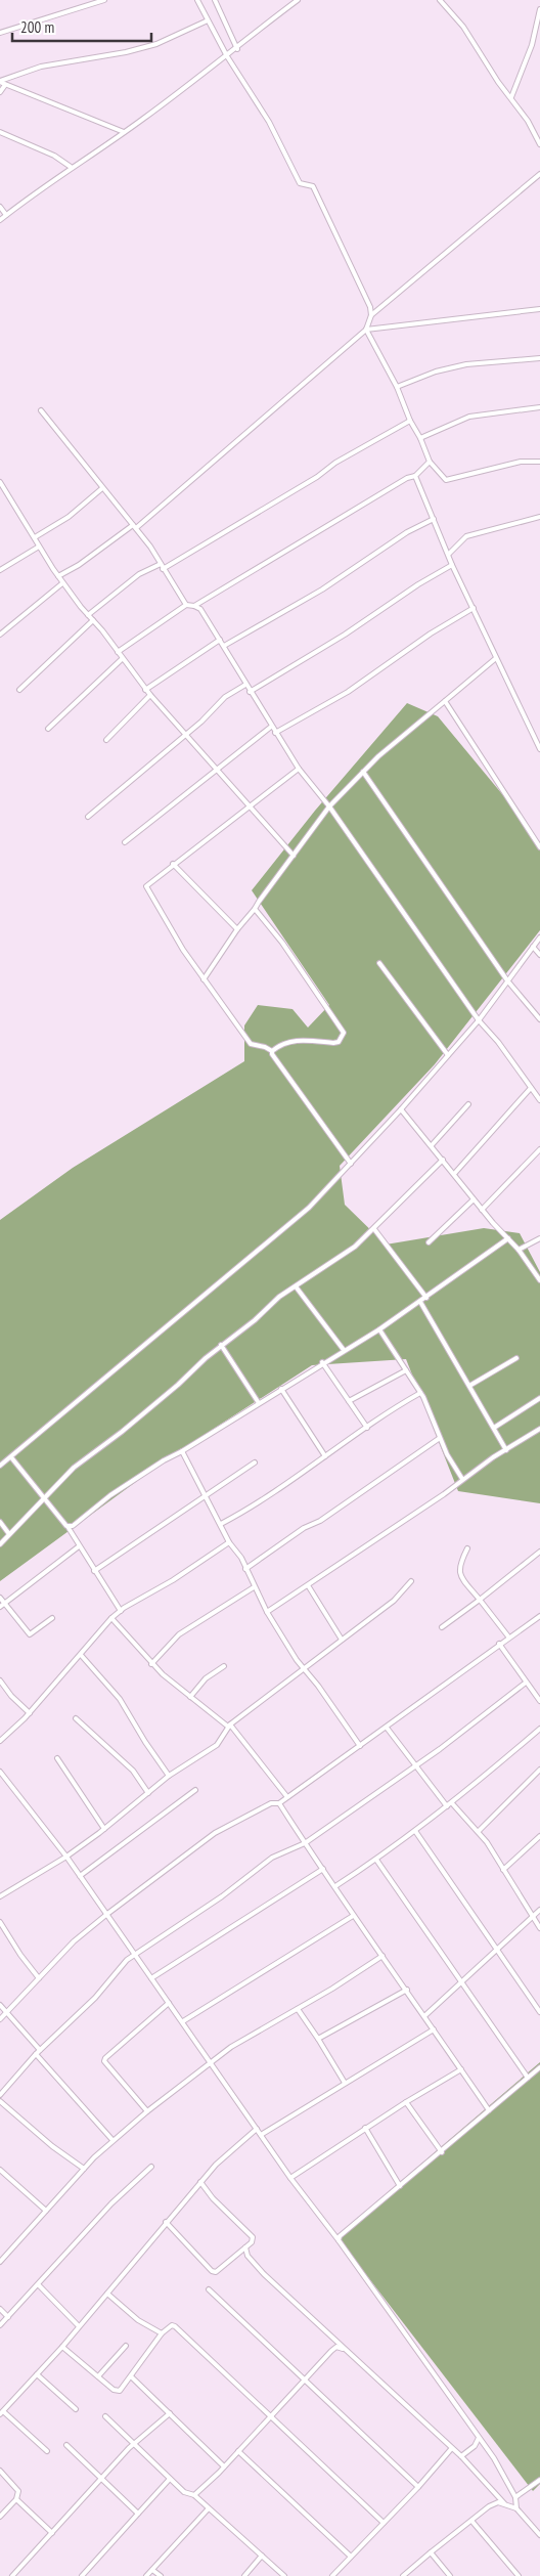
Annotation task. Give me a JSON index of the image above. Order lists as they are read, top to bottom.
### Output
{
  "scale_bar": "200 m"
}
